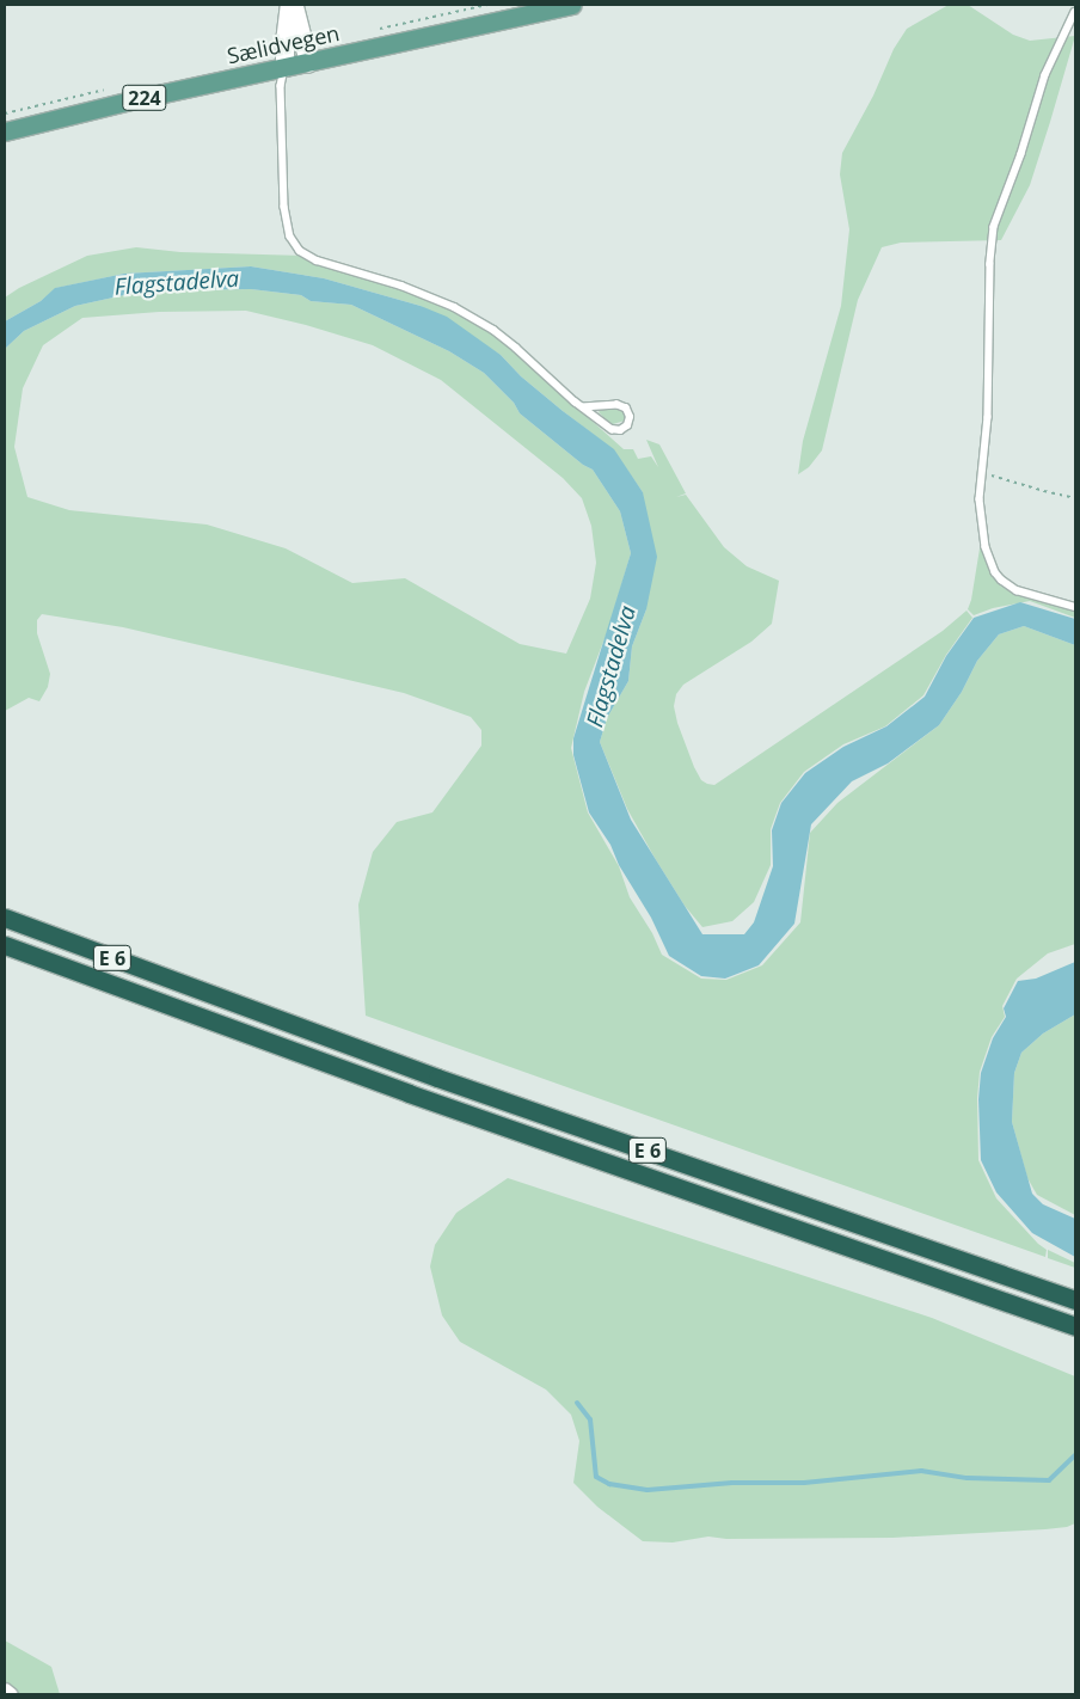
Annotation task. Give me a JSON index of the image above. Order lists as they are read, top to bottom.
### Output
{
  "streets": {
    "highway": ["E 6"],
    "main road": ["Sælidvegen", "224"]
  },
  "water": ["Flagstadelva"]
}
